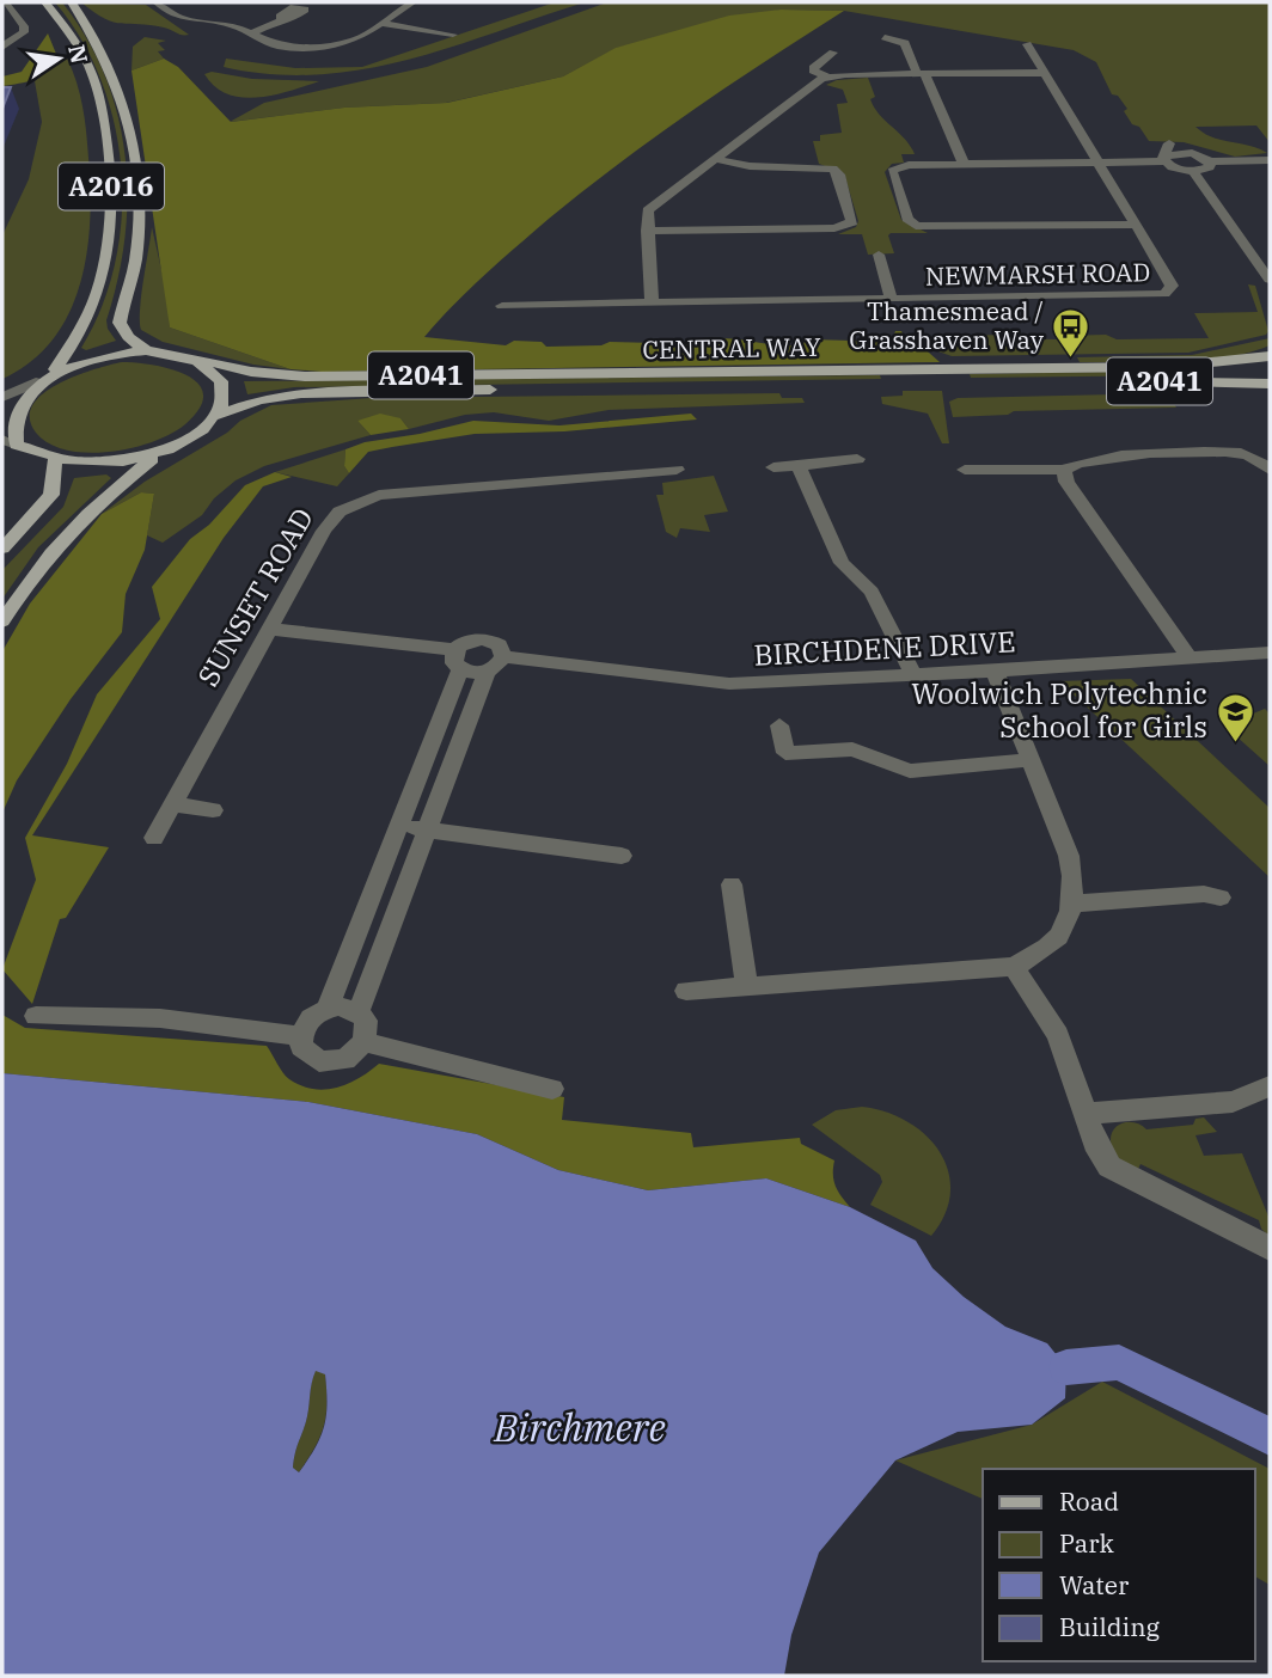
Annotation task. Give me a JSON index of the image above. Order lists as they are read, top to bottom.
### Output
{
  "streets": {
    "main road": ["A2016", "CENTRAL WAY", "A2041"],
    "street": ["NEWMARSH ROAD", "SUNSET ROAD", "BIRCHDENE DRIVE"]
  },
  "crossings": [
    ["A2016", "CENTRAL WAY"],
    ["SUNSET ROAD", "BIRCHDENE DRIVE"]
  ],
  "water": ["Birchmere"],
  "places": {
    "bus stop": ["Thamesmead / Grasshaven Way"],
    "school or university": ["Woolwich Polytechnic School for Girls"]
  },
  "legend": [
    "Road",
    "Park",
    "Water",
    "Building"
  ],
  "north": "right"
}
